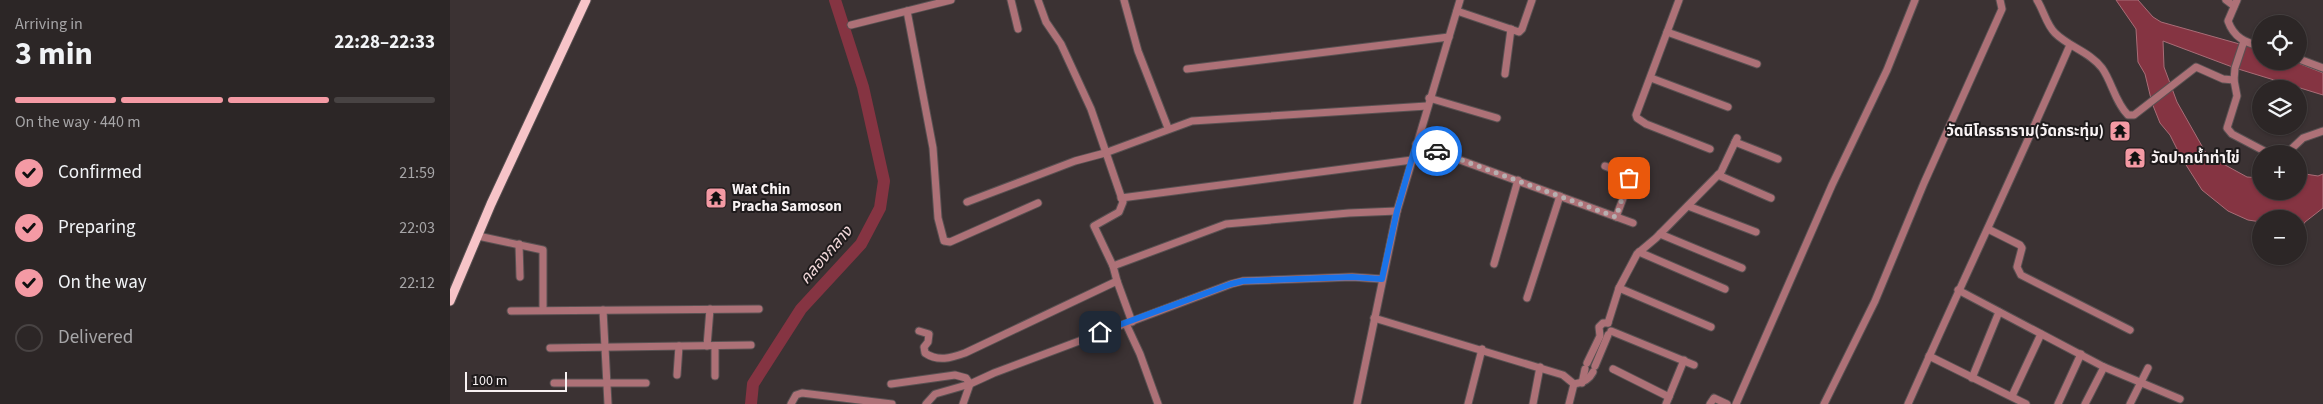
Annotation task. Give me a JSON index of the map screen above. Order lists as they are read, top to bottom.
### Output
{
  "water": ["คลองกลาง"],
  "places": {
    "temple": ["วัดนิโครธาราม(วัดกระทุ่ม)", "วัดปากน้ำท่าไข่", "Wat Chin Pracha Samoson"]
  },
  "scale_bar": "100 m",
  "page": {
    "heading": ["3 min", "Arriving in", "22:28–22:33"],
    "map_buttons": ["+", "−"],
    "bar": "On the way · 440 m",
    "list": [
      ["Confirmed", "21:59"],
      ["Preparing", "22:03"],
      ["On the way", "22:12"],
      "Delivered"
    ],
    "scale": "100 m"
  }
}
